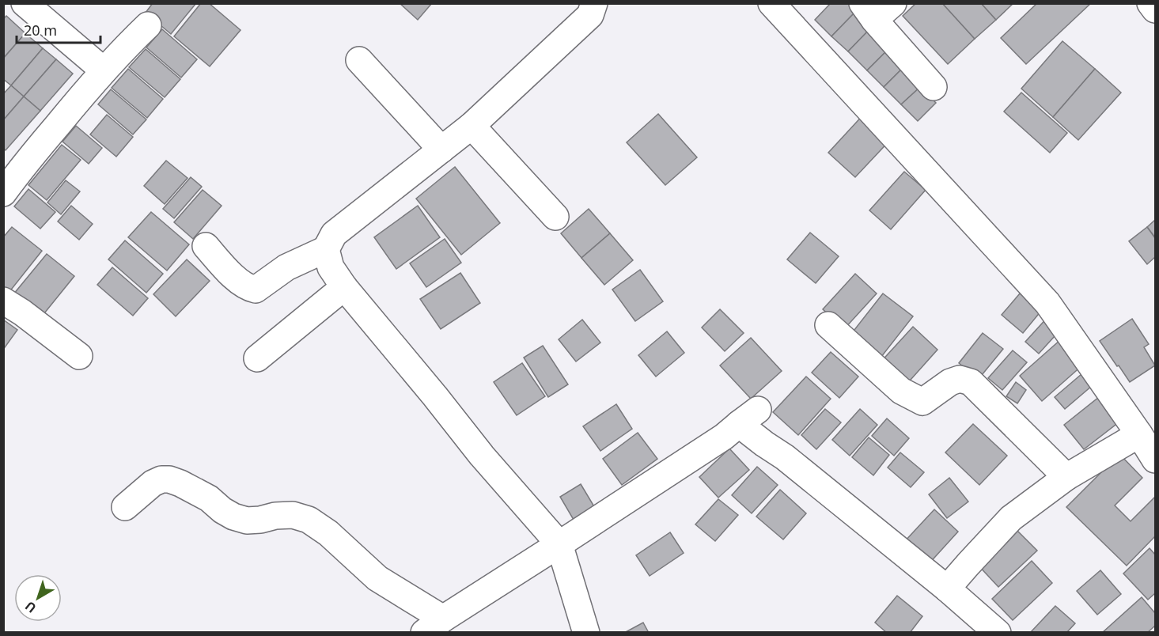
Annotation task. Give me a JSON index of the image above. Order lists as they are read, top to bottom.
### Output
{
  "scale_bar": "20 m",
  "north": "bottom left"
}
